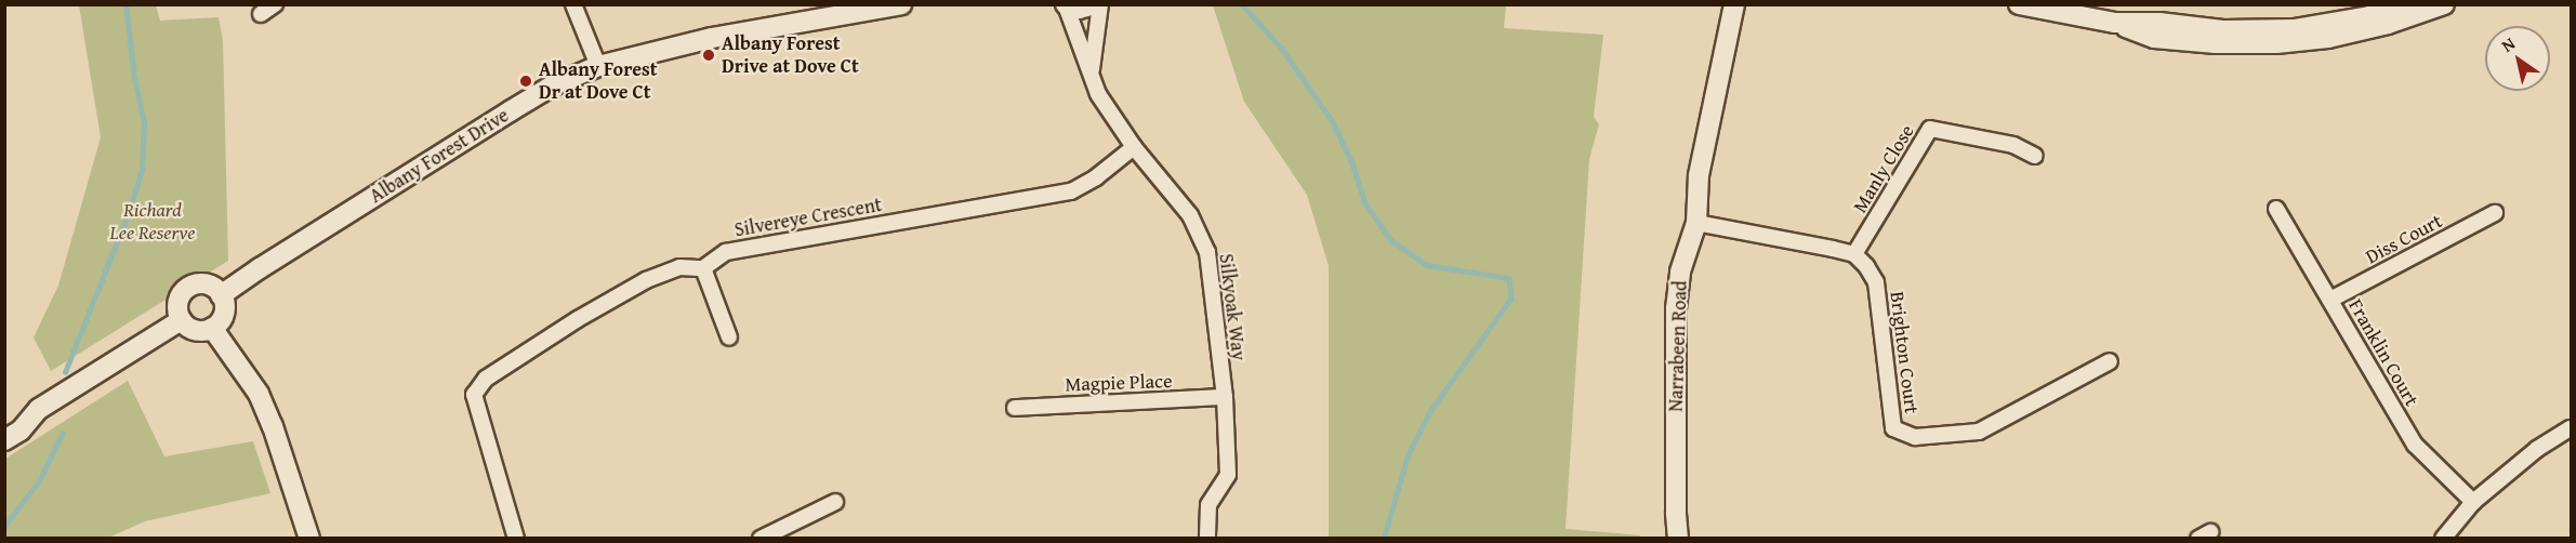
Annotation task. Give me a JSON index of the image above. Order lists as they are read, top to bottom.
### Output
{
  "streets": {
    "street": [
      "Albany Forest Drive",
      "Manly Close",
      "Silvereye Crescent",
      "Diss Court",
      "Silkyoak Way",
      "Narrabeen Road",
      "Brighton Court",
      "Franklin Court",
      "Magpie Place"
    ]
  },
  "crossings": [
    ["Manly Close", "Brighton Court"],
    ["Silvereye Crescent", "Silkyoak Way"],
    ["Diss Court", "Franklin Court"],
    ["Silkyoak Way", "Magpie Place"]
  ],
  "parks": ["Richard Lee Reserve"],
  "places": ["Albany Forest Drive at Dove Ct", "Albany Forest Dr at Dove Ct"],
  "north": "top left"
}
